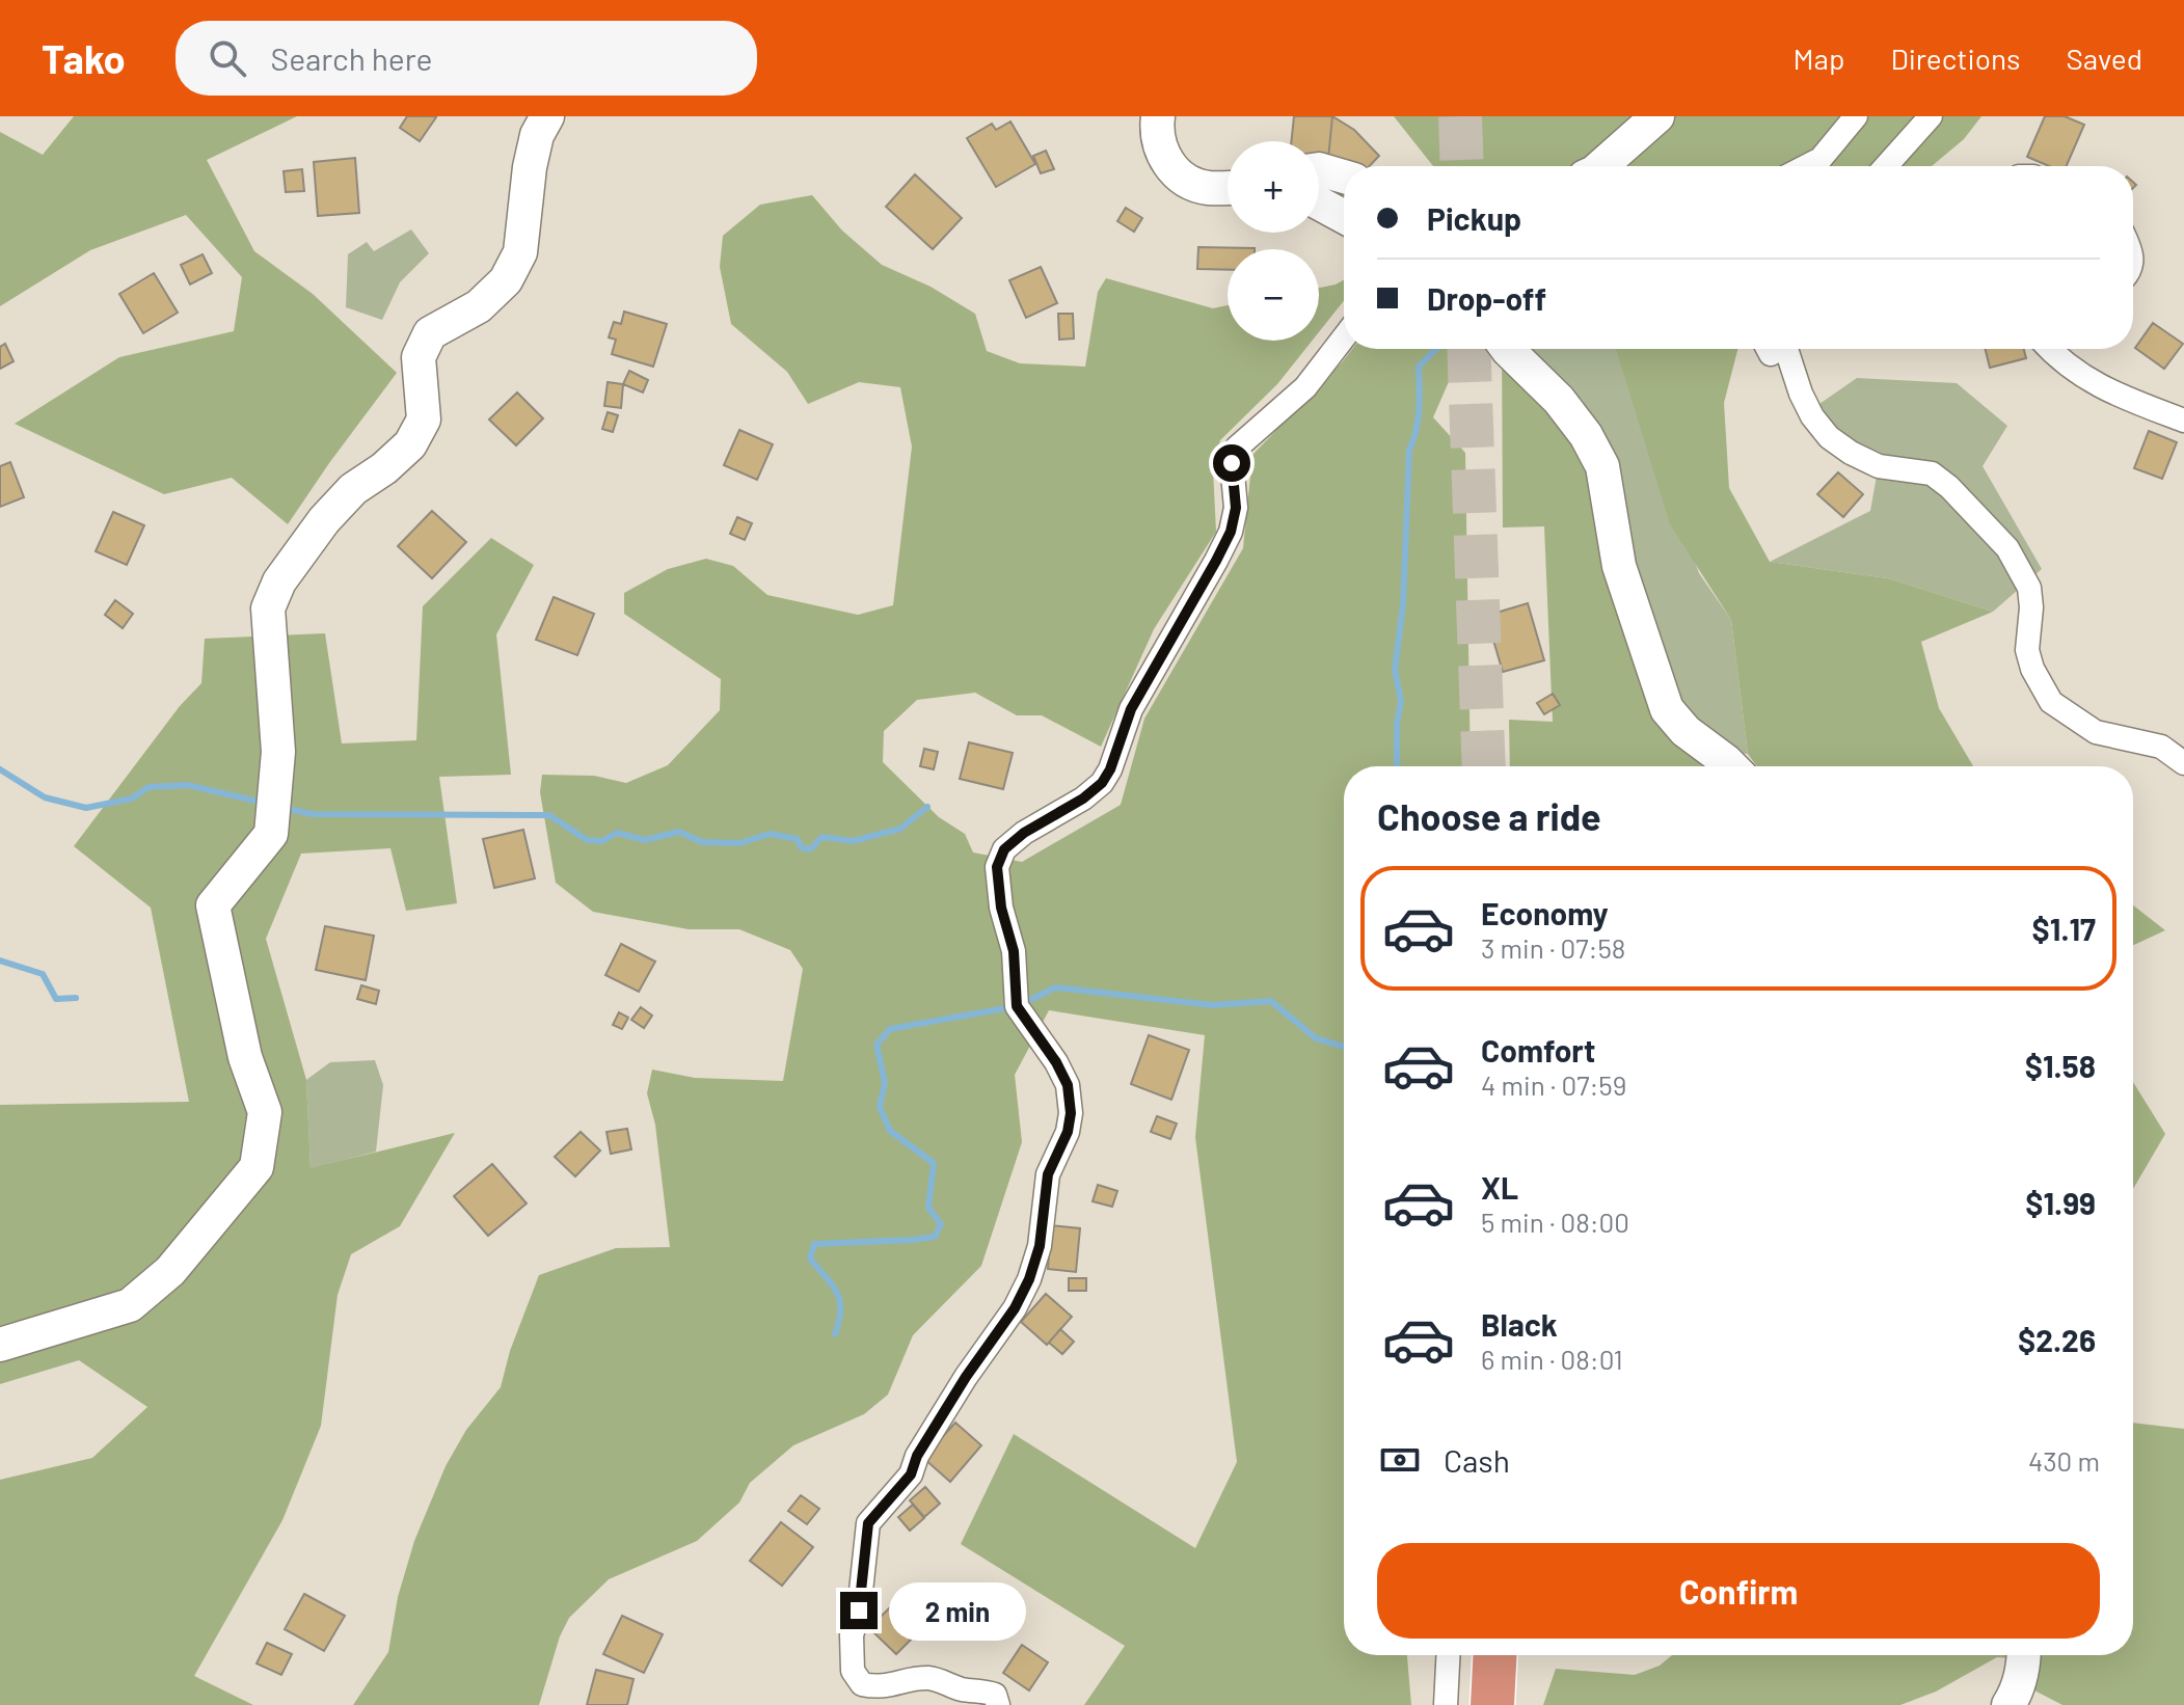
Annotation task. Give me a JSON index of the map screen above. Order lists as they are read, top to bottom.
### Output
{
  "page": {
    "header": "Tako",
    "search": "Search here",
    "nav": ["Map", "Directions", "Saved"],
    "map_buttons": ["+", "−"],
    "banner": ["Pickup", "Drop-off"],
    "heading": "Choose a ride",
    "list": [
      {
        "name": "Economy",
        "note": "3 min · 07:58",
        "value": "$1.17"
      },
      {
        "name": "Comfort",
        "note": "4 min · 07:59",
        "value": "$1.58"
      },
      {
        "name": "XL",
        "note": "5 min · 08:00",
        "value": "$1.99"
      },
      {
        "name": "Black",
        "note": "6 min · 08:01",
        "value": "$2.26"
      }
    ],
    "pay": ["Cash", "430 m"],
    "buttons": "Confirm",
    "bubble": "2 min"
  }
}
